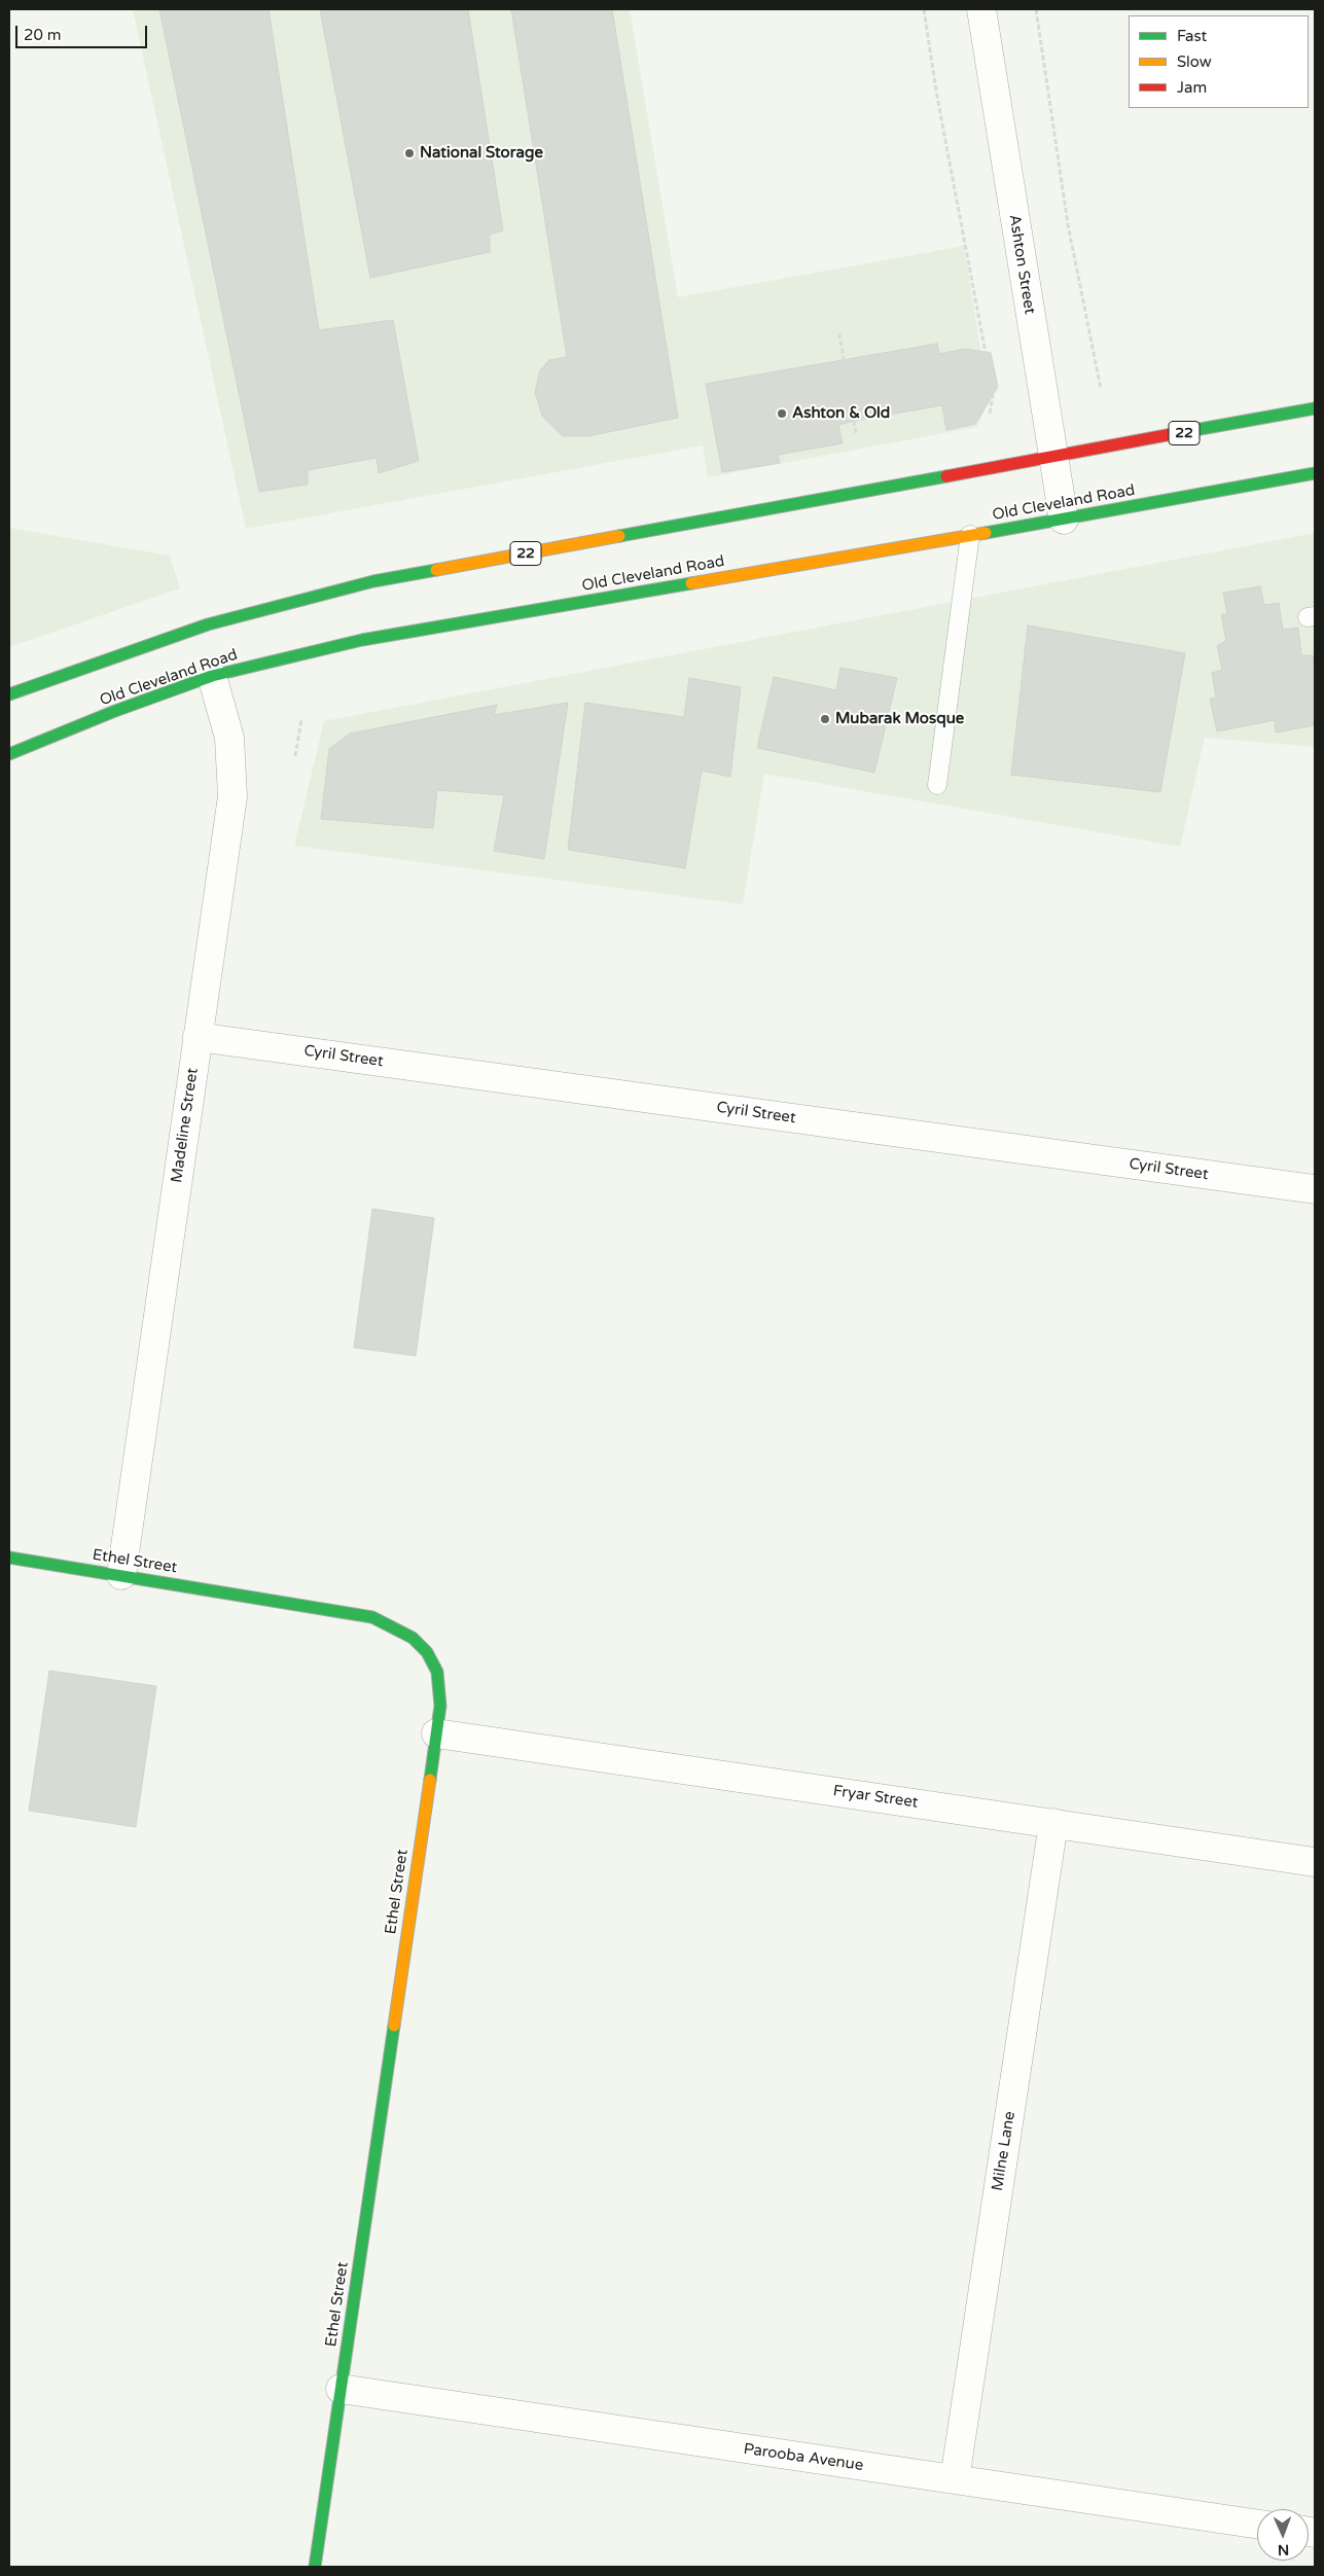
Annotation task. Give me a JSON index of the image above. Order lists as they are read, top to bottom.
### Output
{
  "streets": {
    "main road": ["22", "Old Cleveland Road", "Ethel Street"],
    "street": [
      "Ashton Street",
      "Cyril Street",
      "Madeline Street",
      "Fryar Street",
      "Milne Lane",
      "Parooba Avenue"
    ]
  },
  "crossings": [
    ["Ashton Street", "22"],
    ["Ashton Street", "Old Cleveland Road"],
    ["Old Cleveland Road", "Madeline Street"],
    ["Cyril Street", "Madeline Street"],
    ["Madeline Street", "Ethel Street"],
    ["Ethel Street", "Fryar Street"],
    ["Ethel Street", "Parooba Avenue"],
    ["Fryar Street", "Milne Lane"],
    ["Milne Lane", "Parooba Avenue"]
  ],
  "places": ["National Storage", "Ashton & Old", "Mubarak Mosque"],
  "legend": ["Fast", "Slow", "Jam"],
  "scale_bar": "20 m",
  "north": "bottom"
}
